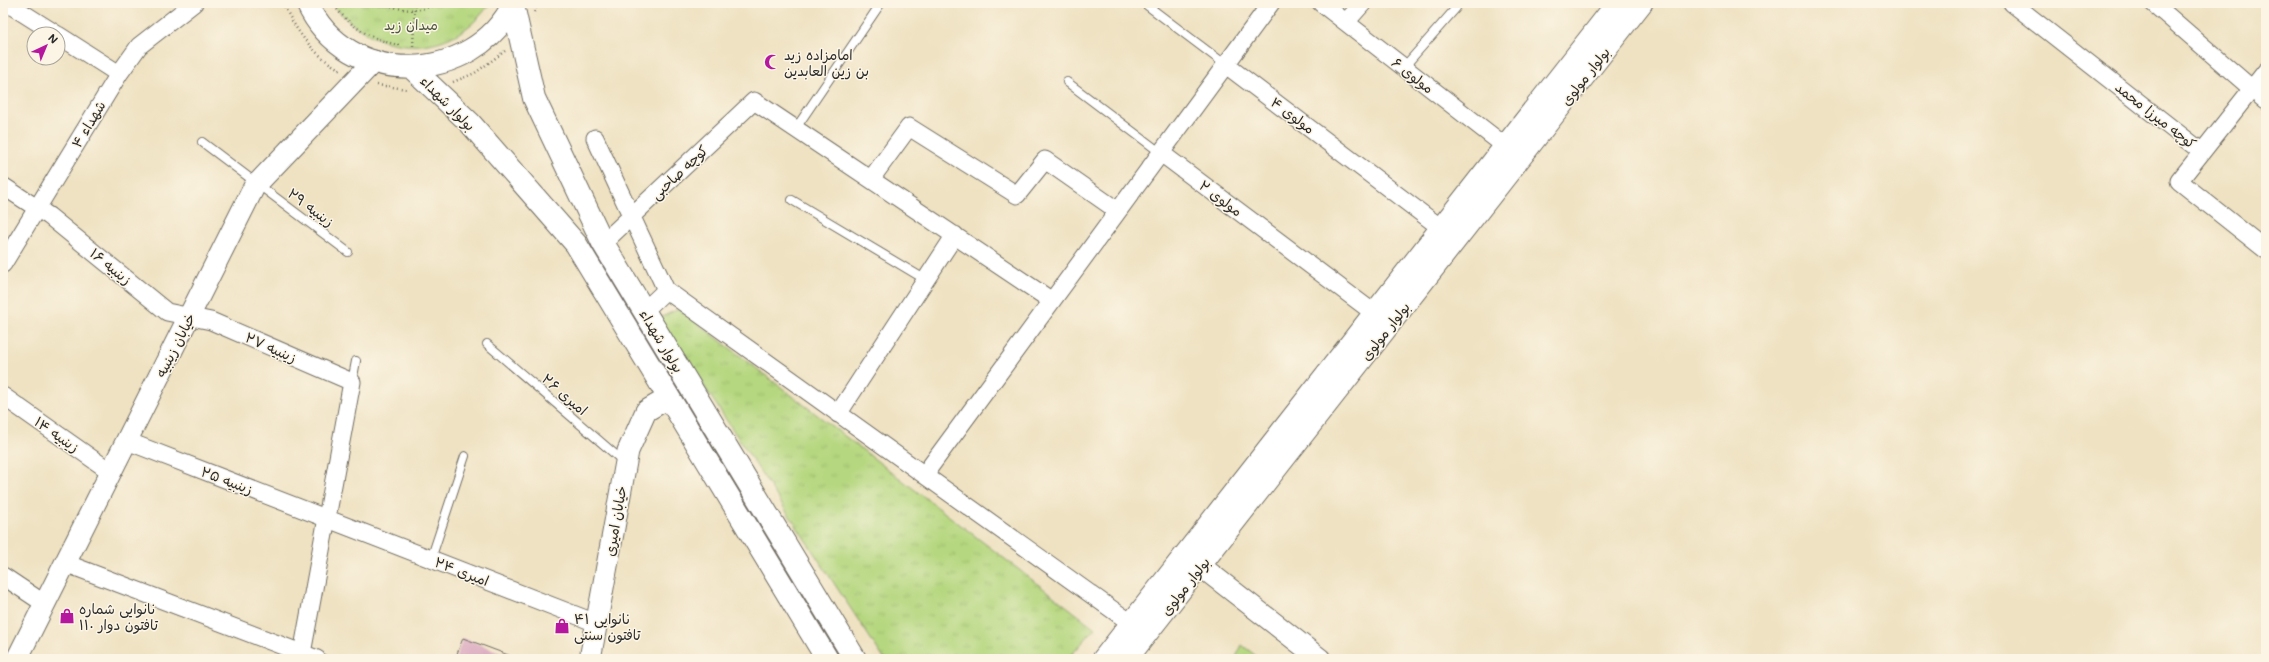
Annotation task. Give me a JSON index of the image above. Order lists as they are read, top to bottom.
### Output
{
  "streets": {
    "main road": ["بولوار شهداء"],
    "street": [
      "مولوی ۶",
      "بولوار مولوی",
      "مولوی ۴",
      "کوچه میرزا محمد",
      "شهداء ۴",
      "کوچه صاحبی",
      "مولوی ۲",
      "زینبیه ۱۶",
      "خیابان زینبیه",
      "زینبیه ۲۷",
      "زینبیه ۱۴",
      "زینبیه ۲۵",
      "خیابان امیری",
      "امیری ۲۴"
    ],
    "lane": ["زینبیه ۲۹", "امیری ۲۶"]
  },
  "crossings": [
    ["مولوی ۶", "بولوار مولوی"],
    ["بولوار مولوی", "مولوی ۴"],
    ["بولوار مولوی", "مولوی ۲"],
    ["بولوار شهداء", "کوچه صاحبی"],
    ["بولوار شهداء", "خیابان امیری"],
    ["شهداء ۴", "زینبیه ۱۶"],
    ["زینبیه ۲۹", "خیابان زینبیه"],
    ["زینبیه ۱۶", "خیابان زینبیه"],
    ["زینبیه ۱۶", "زینبیه ۲۷"],
    ["خیابان زینبیه", "زینبیه ۲۷"],
    ["خیابان زینبیه", "زینبیه ۱۴"],
    ["خیابان زینبیه", "زینبیه ۲۵"],
    ["امیری ۲۶", "خیابان امیری"],
    ["زینبیه ۲۵", "امیری ۲۴"],
    ["خیابان امیری", "امیری ۲۴"]
  ],
  "parks": ["میدان زید"],
  "places": {
    "mosque": ["امامزاده زید بن زین العابدین"],
    "shop": ["نانوایی شماره ۱۱۰ تافتون دوار", "نانوایی ۴۱ تافتون سنتی"]
  },
  "north": "top right"
}
